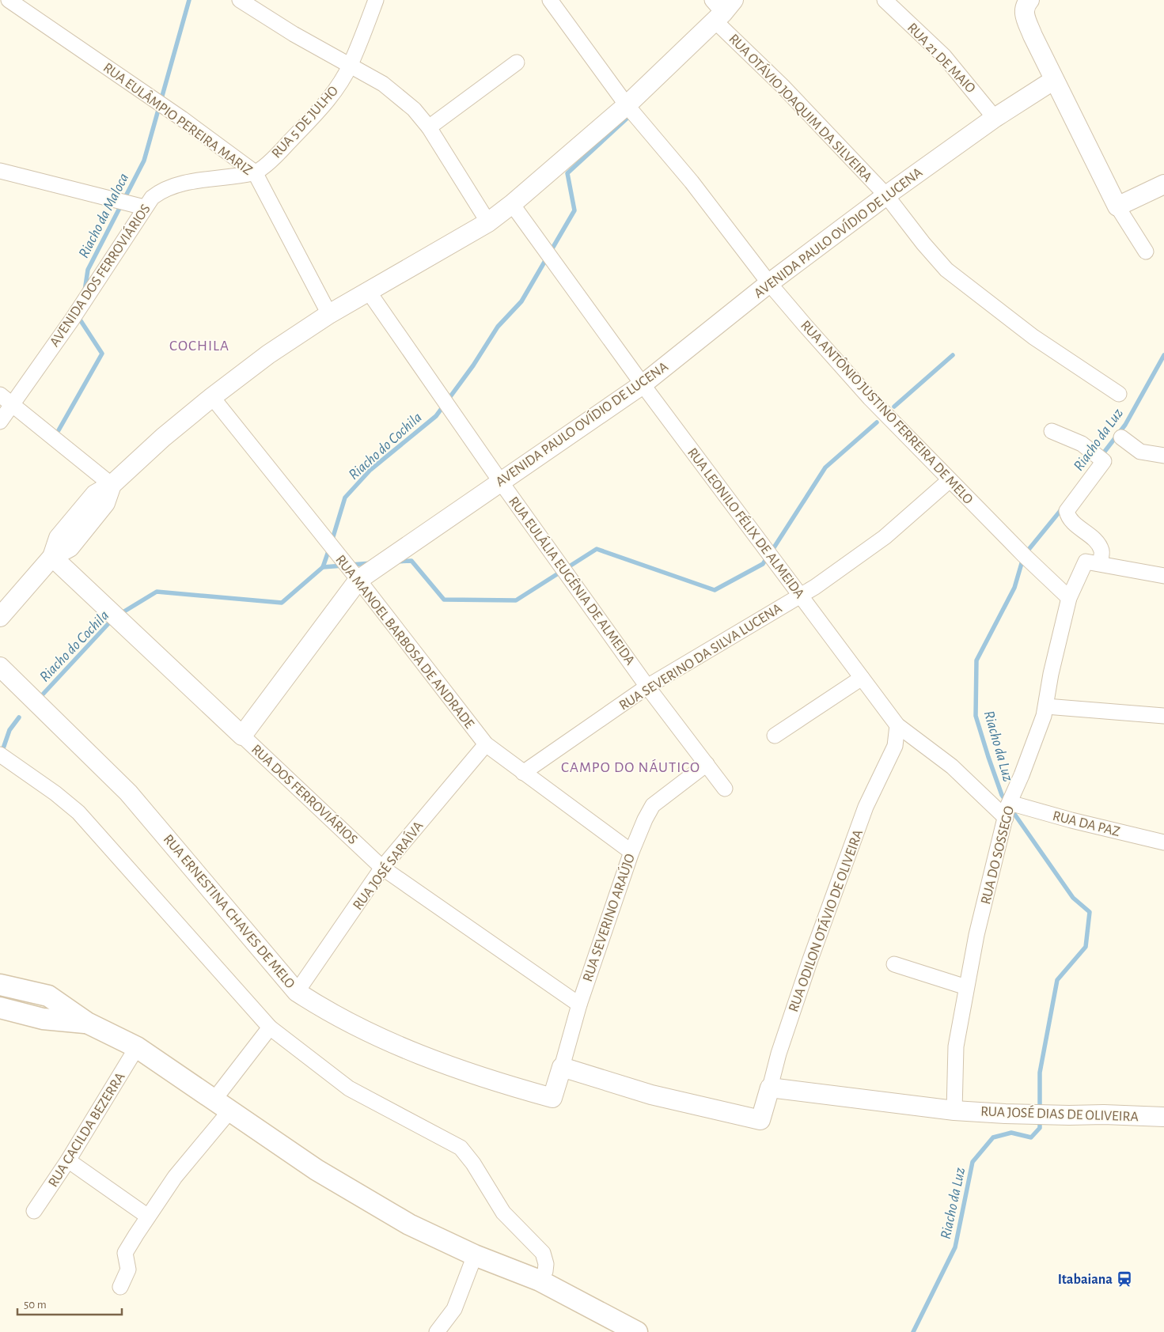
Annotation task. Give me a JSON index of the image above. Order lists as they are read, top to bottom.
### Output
{
  "streets": {
    "street": [
      "RUA 21 DE MAIO",
      "RUA OTÁVIO JOAQUIM DA SILVEIRA",
      "RUA EULÂMPIO PEREIRA MARIZ",
      "RUA 5 DE JULHO",
      "AVENIDA PAULO OVÍDIO DE LUCENA",
      "AVENIDA DOS FERROVIÁRIOS",
      "RUA ANTÔNIO JUSTINO FERREIRA DE MELO",
      "RUA LEONILO FÉLIX DE ALMEIDA",
      "RUA EULÁLIA EUGÊNIA DE ALMEIDA",
      "RUA MANOEL BARBOSA DE ANDRADE",
      "RUA SEVERINO DA SILVA LUCENA",
      "RUA DOS FERROVIÁRIOS",
      "RUA DA PAZ",
      "RUA DO SOSSEGO",
      "RUA JOSÉ SARAÍVA",
      "RUA ERNESTINA CHAVES DE MELO",
      "RUA SEVERINO ARAÚJO",
      "RUA ODILON OTÁVIO DE OLIVEIRA",
      "RUA JOSÉ DIAS DE OLIVEIRA",
      "RUA CACILDA BEZERRA"
    ]
  },
  "crossings": [
    ["RUA 21 DE MAIO", "AVENIDA PAULO OVÍDIO DE LUCENA"],
    ["RUA OTÁVIO JOAQUIM DA SILVEIRA", "AVENIDA PAULO OVÍDIO DE LUCENA"],
    ["RUA EULÂMPIO PEREIRA MARIZ", "RUA 5 DE JULHO"],
    ["RUA EULÂMPIO PEREIRA MARIZ", "AVENIDA DOS FERROVIÁRIOS"],
    ["RUA 5 DE JULHO", "AVENIDA DOS FERROVIÁRIOS"],
    ["AVENIDA PAULO OVÍDIO DE LUCENA", "RUA ANTÔNIO JUSTINO FERREIRA DE MELO"],
    ["AVENIDA PAULO OVÍDIO DE LUCENA", "RUA LEONILO FÉLIX DE ALMEIDA"],
    ["AVENIDA PAULO OVÍDIO DE LUCENA", "RUA EULÁLIA EUGÊNIA DE ALMEIDA"],
    ["AVENIDA PAULO OVÍDIO DE LUCENA", "RUA MANOEL BARBOSA DE ANDRADE"],
    ["AVENIDA PAULO OVÍDIO DE LUCENA", "RUA DOS FERROVIÁRIOS"],
    ["RUA ANTÔNIO JUSTINO FERREIRA DE MELO", "RUA SEVERINO DA SILVA LUCENA"],
    ["RUA ANTÔNIO JUSTINO FERREIRA DE MELO", "RUA DO SOSSEGO"],
    ["RUA LEONILO FÉLIX DE ALMEIDA", "RUA SEVERINO DA SILVA LUCENA"],
    ["RUA LEONILO FÉLIX DE ALMEIDA", "RUA DO SOSSEGO"],
    ["RUA LEONILO FÉLIX DE ALMEIDA", "RUA ODILON OTÁVIO DE OLIVEIRA"],
    ["RUA EULÁLIA EUGÊNIA DE ALMEIDA", "RUA SEVERINO DA SILVA LUCENA"],
    ["RUA EULÁLIA EUGÊNIA DE ALMEIDA", "RUA SEVERINO ARAÚJO"],
    ["RUA MANOEL BARBOSA DE ANDRADE", "RUA SEVERINO DA SILVA LUCENA"],
    ["RUA MANOEL BARBOSA DE ANDRADE", "RUA JOSÉ SARAÍVA"],
    ["RUA MANOEL BARBOSA DE ANDRADE", "RUA SEVERINO ARAÚJO"],
    ["RUA DOS FERROVIÁRIOS", "RUA JOSÉ SARAÍVA"],
    ["RUA DOS FERROVIÁRIOS", "RUA SEVERINO ARAÚJO"],
    ["RUA DA PAZ", "RUA DO SOSSEGO"],
    ["RUA DO SOSSEGO", "RUA JOSÉ DIAS DE OLIVEIRA"],
    ["RUA JOSÉ SARAÍVA", "RUA ERNESTINA CHAVES DE MELO"],
    ["RUA ERNESTINA CHAVES DE MELO", "RUA SEVERINO ARAÚJO"],
    ["RUA SEVERINO ARAÚJO", "RUA ODILON OTÁVIO DE OLIVEIRA"],
    ["RUA ODILON OTÁVIO DE OLIVEIRA", "RUA JOSÉ DIAS DE OLIVEIRA"]
  ],
  "districts": ["COCHILA", "CAMPO DO NÁUTICO"],
  "water": ["Riacho da Maloca", "Riacho da Luz", "Riacho do Cochila"],
  "places": {
    "station": ["Itabaiana"]
  },
  "scale_bar": "50 m"
}
